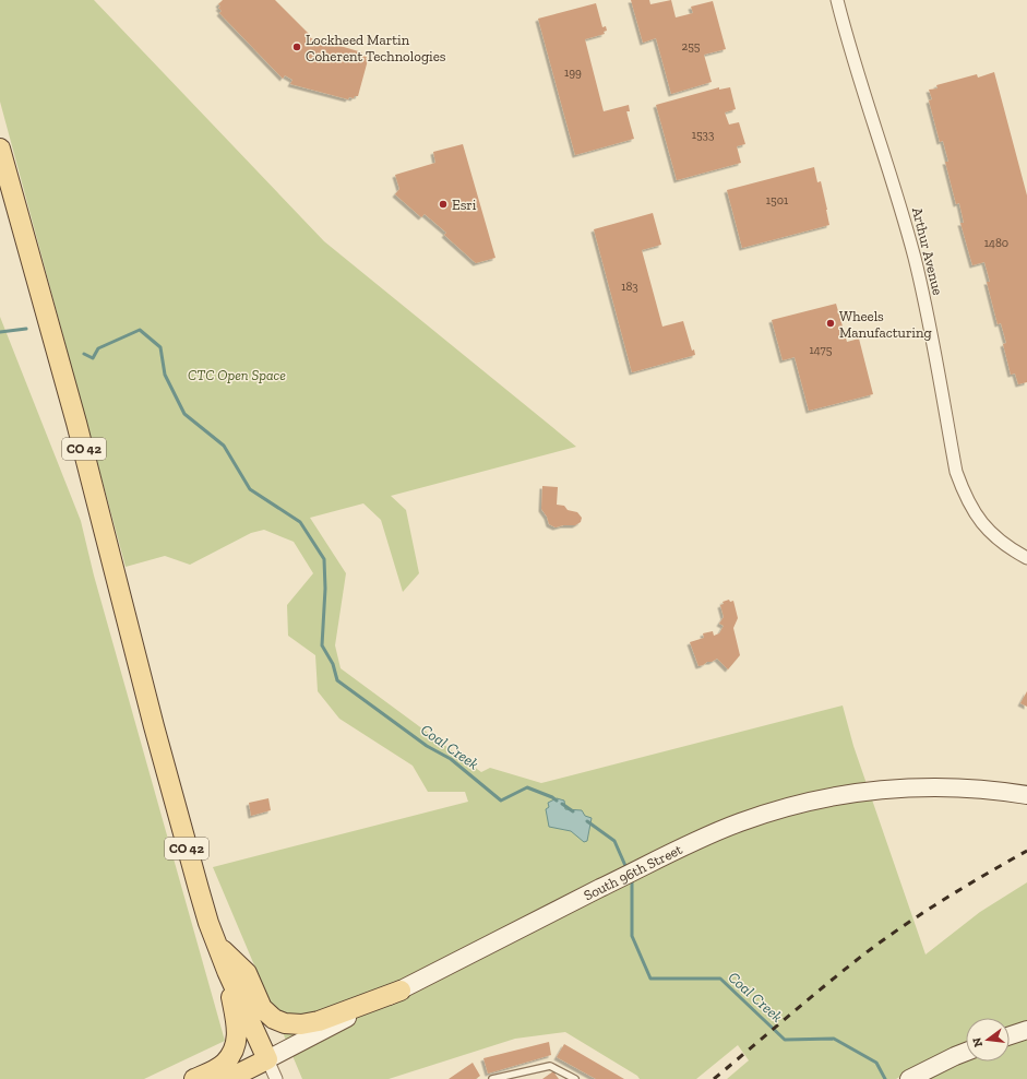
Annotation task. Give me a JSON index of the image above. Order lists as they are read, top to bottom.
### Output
{
  "streets": {
    "main road": ["CO 42", "South 96th Street"],
    "street": ["Arthur Avenue"]
  },
  "crossings": [
    ["CO 42", "South 96th Street"]
  ],
  "water": ["Coal Creek"],
  "parks": ["CTC Open Space"],
  "places": ["Lockheed Martin Coherent Technologies", "Esri", "Wheels Manufacturing"],
  "house_numbers": [
    "255",
    "199",
    "1533",
    "1501",
    "1480",
    "183",
    "1475"
  ],
  "north": "left"
}
